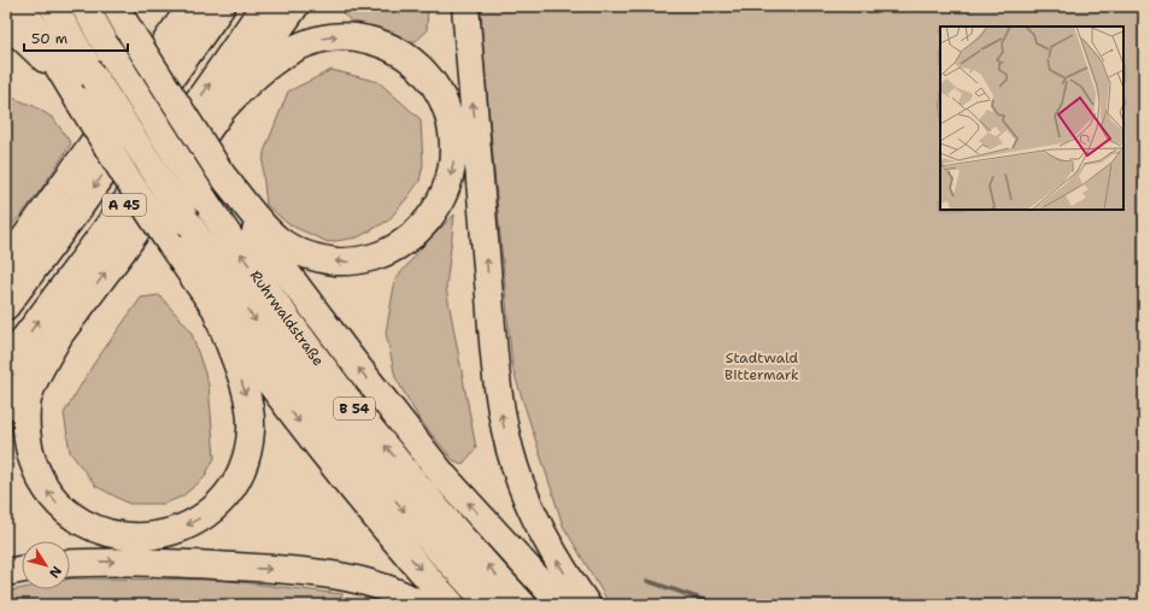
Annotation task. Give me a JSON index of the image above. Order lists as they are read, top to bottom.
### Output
{
  "streets": {
    "highway": ["A 45", "Ruhrwaldstraße", "B 54"]
  },
  "parks": ["Stadtwald Bittermark"],
  "scale_bar": "50 m",
  "north": "bottom right"
}
